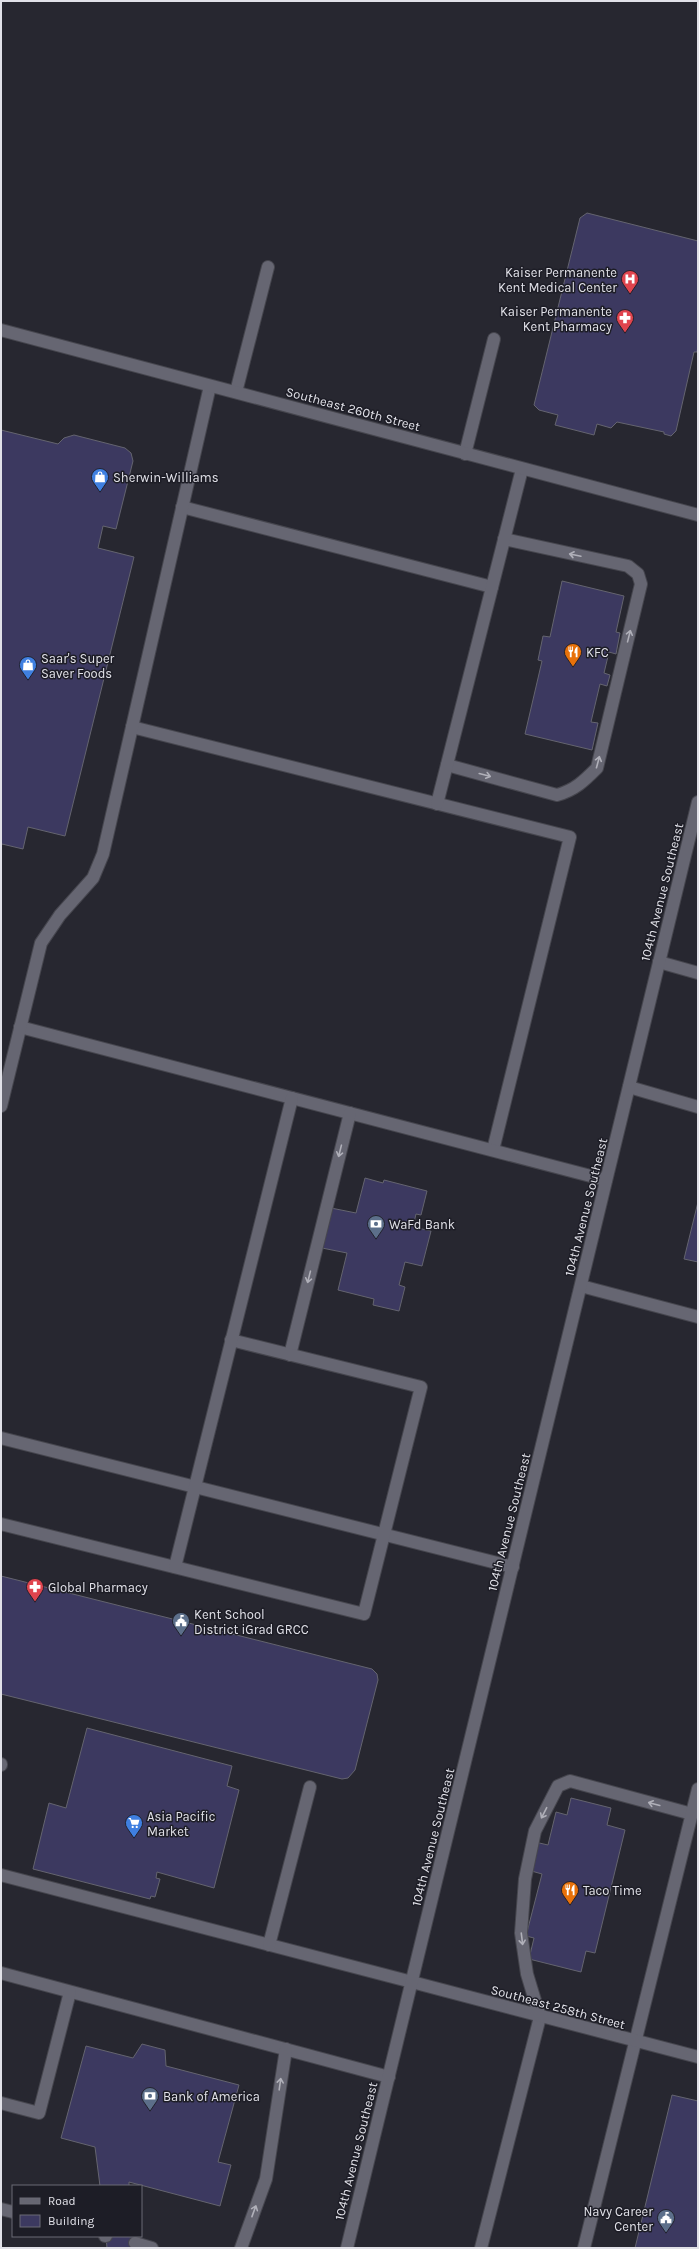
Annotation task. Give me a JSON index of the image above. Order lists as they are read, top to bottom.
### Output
{
  "streets": {
    "street": ["Southeast 260th Street", "104th Avenue Southeast", "Southeast 258th Street"]
  },
  "crossings": [
    ["104th Avenue Southeast", "Southeast 258th Street"]
  ],
  "places": {
    "hospital": ["Kaiser Permanente Kent Medical Center"],
    "pharmacy": ["Kaiser Permanente Kent Pharmacy", "Global Pharmacy"],
    "shop": ["Sherwin-Williams", "Saar's Super Saver Foods"],
    "restaurant": ["KFC", "Taco Time"],
    "bank": ["WaFd Bank", "Bank of America"],
    "public building": ["Kent School District iGrad GRCC", "Navy Career Center"],
    "supermarket": ["Asia Pacific Market"]
  },
  "legend": ["Road", "Building"]
}
